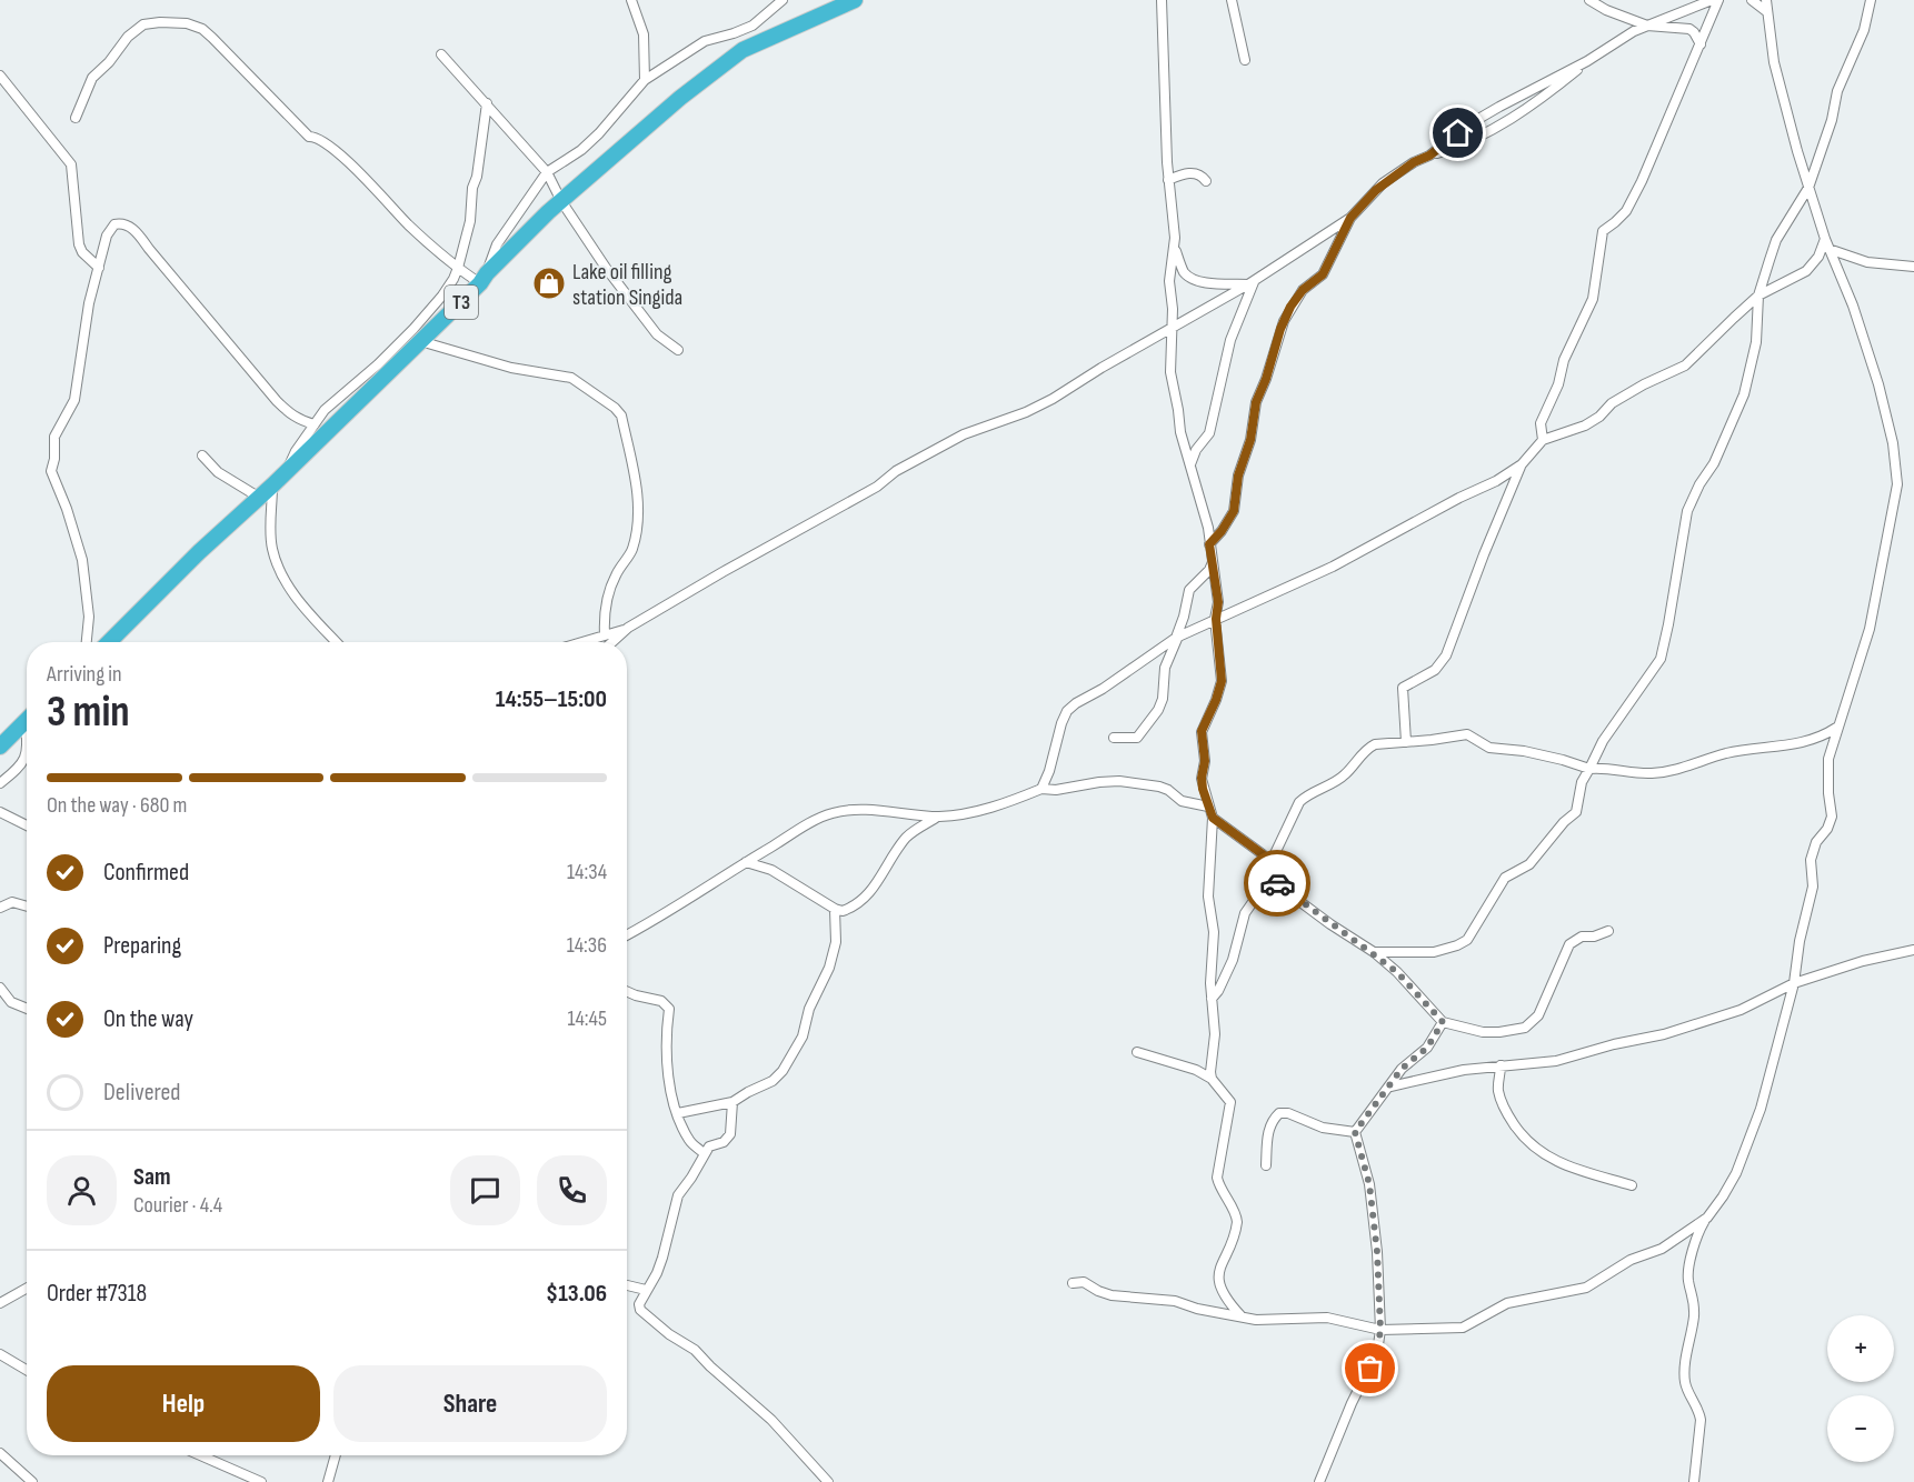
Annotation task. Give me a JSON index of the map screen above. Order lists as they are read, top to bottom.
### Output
{
  "streets": {
    "highway": ["T3"]
  },
  "places": {
    "shop": ["Lake oil filling station Singida"]
  },
  "page": {
    "heading": ["3 min", "Arriving in", "14:55–15:00"],
    "panel": [
      "Sam",
      "Courier · 4.4",
      "Order #7318",
      "$13.06"
    ],
    "bar": "On the way · 680 m",
    "list": [
      ["Confirmed", "14:34"],
      ["Preparing", "14:36"],
      ["On the way", "14:45"],
      "Delivered"
    ],
    "map_buttons": ["+", "−"],
    "buttons": ["Help", "Share"]
  }
}
